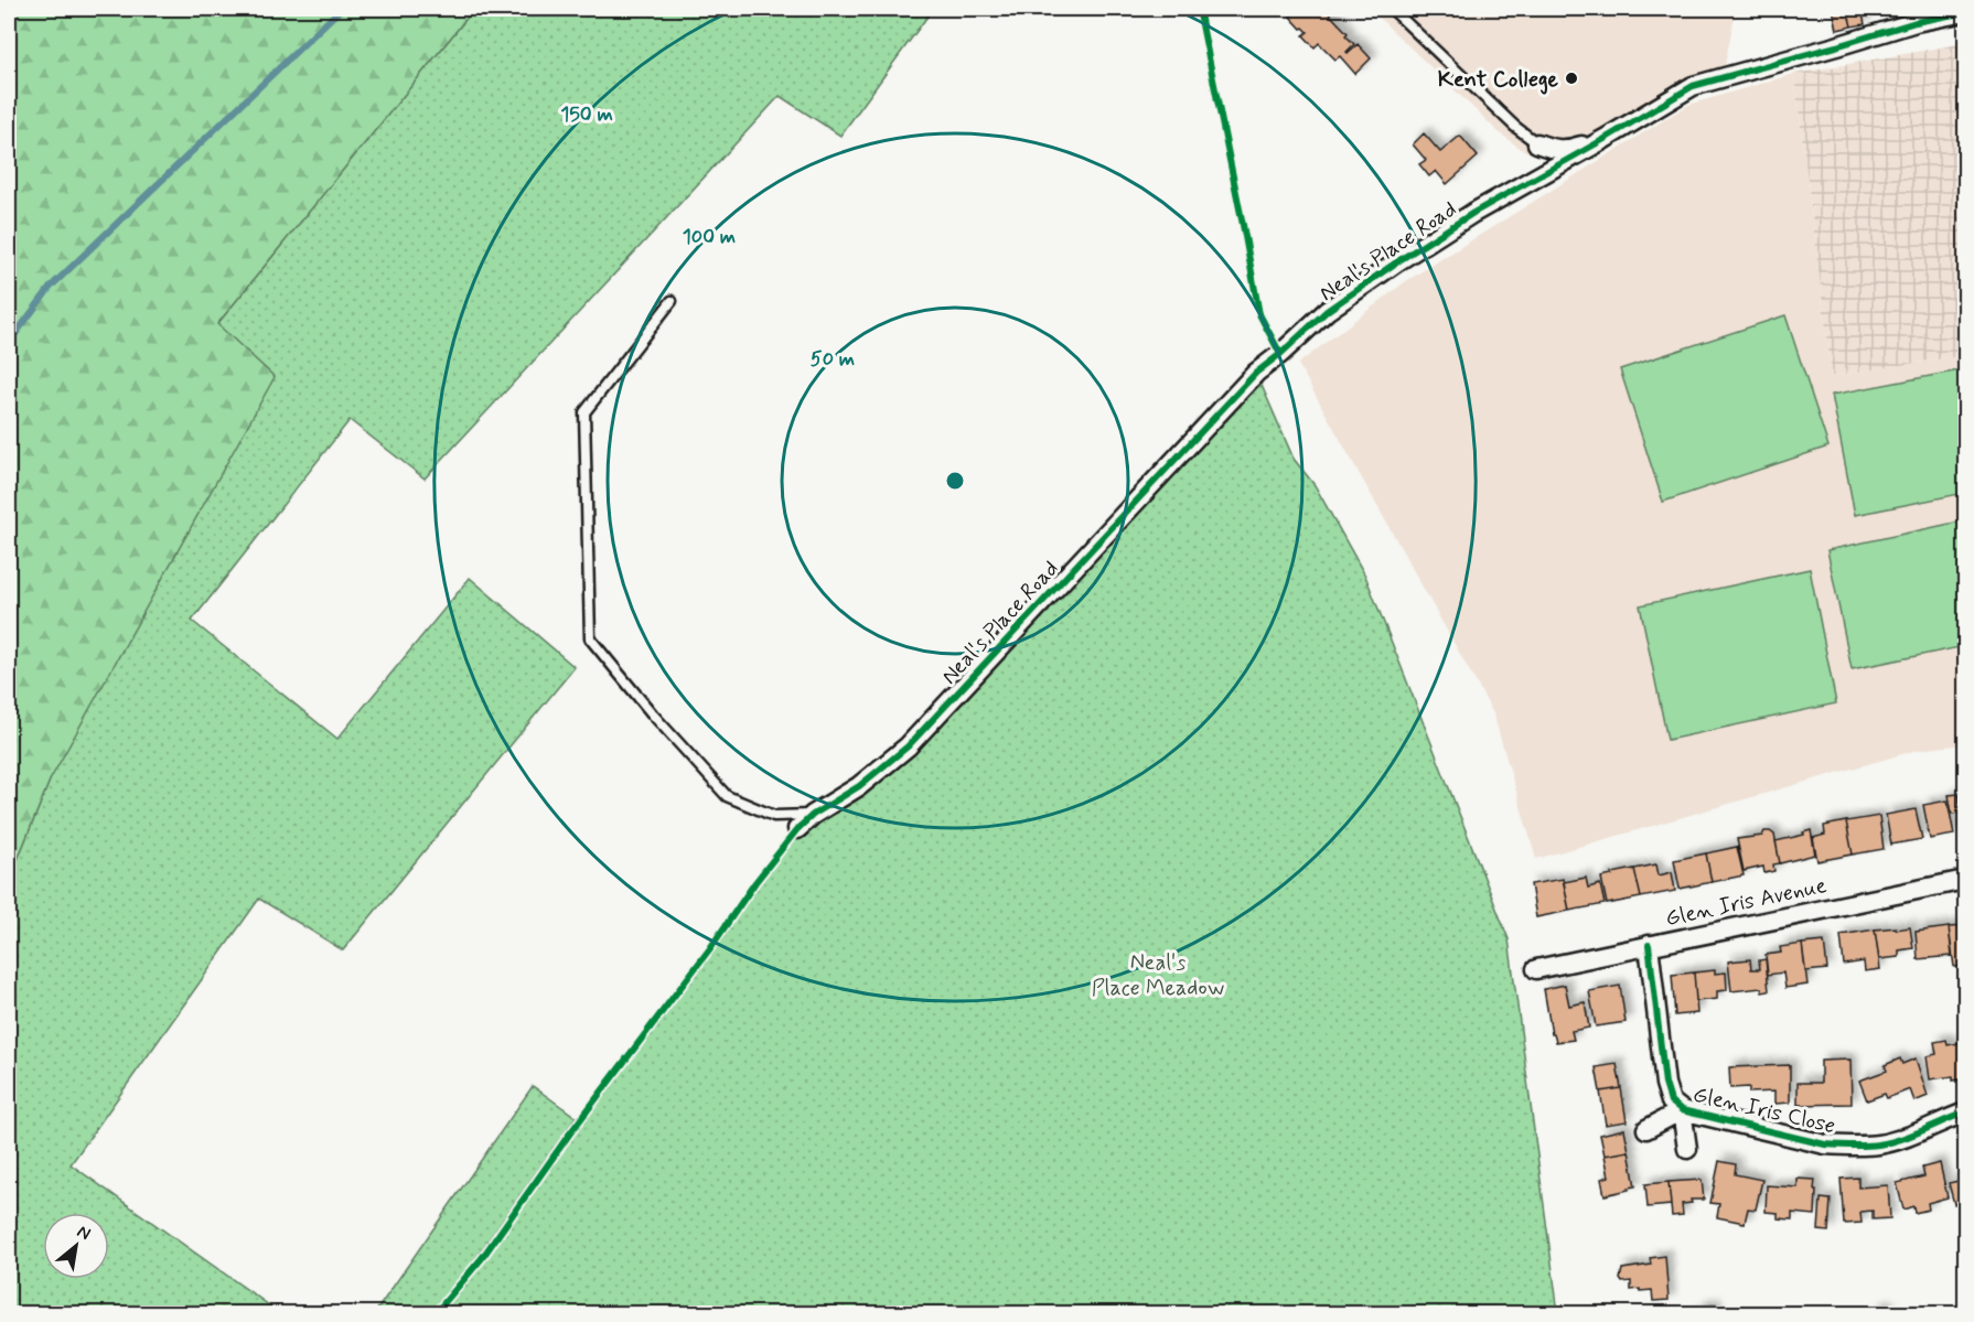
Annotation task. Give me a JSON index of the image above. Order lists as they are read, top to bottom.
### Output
{
  "streets": {
    "street": ["Neal's Place Road", "Glen Iris Avenue", "Glen Iris Close"]
  },
  "crossings": [
    ["Glen Iris Avenue", "Glen Iris Close"]
  ],
  "parks": ["Neal's Place Meadow"],
  "places": ["Kent College"],
  "north": "top right",
  "rings": ["150 m", "100 m", "50 m"]
}
